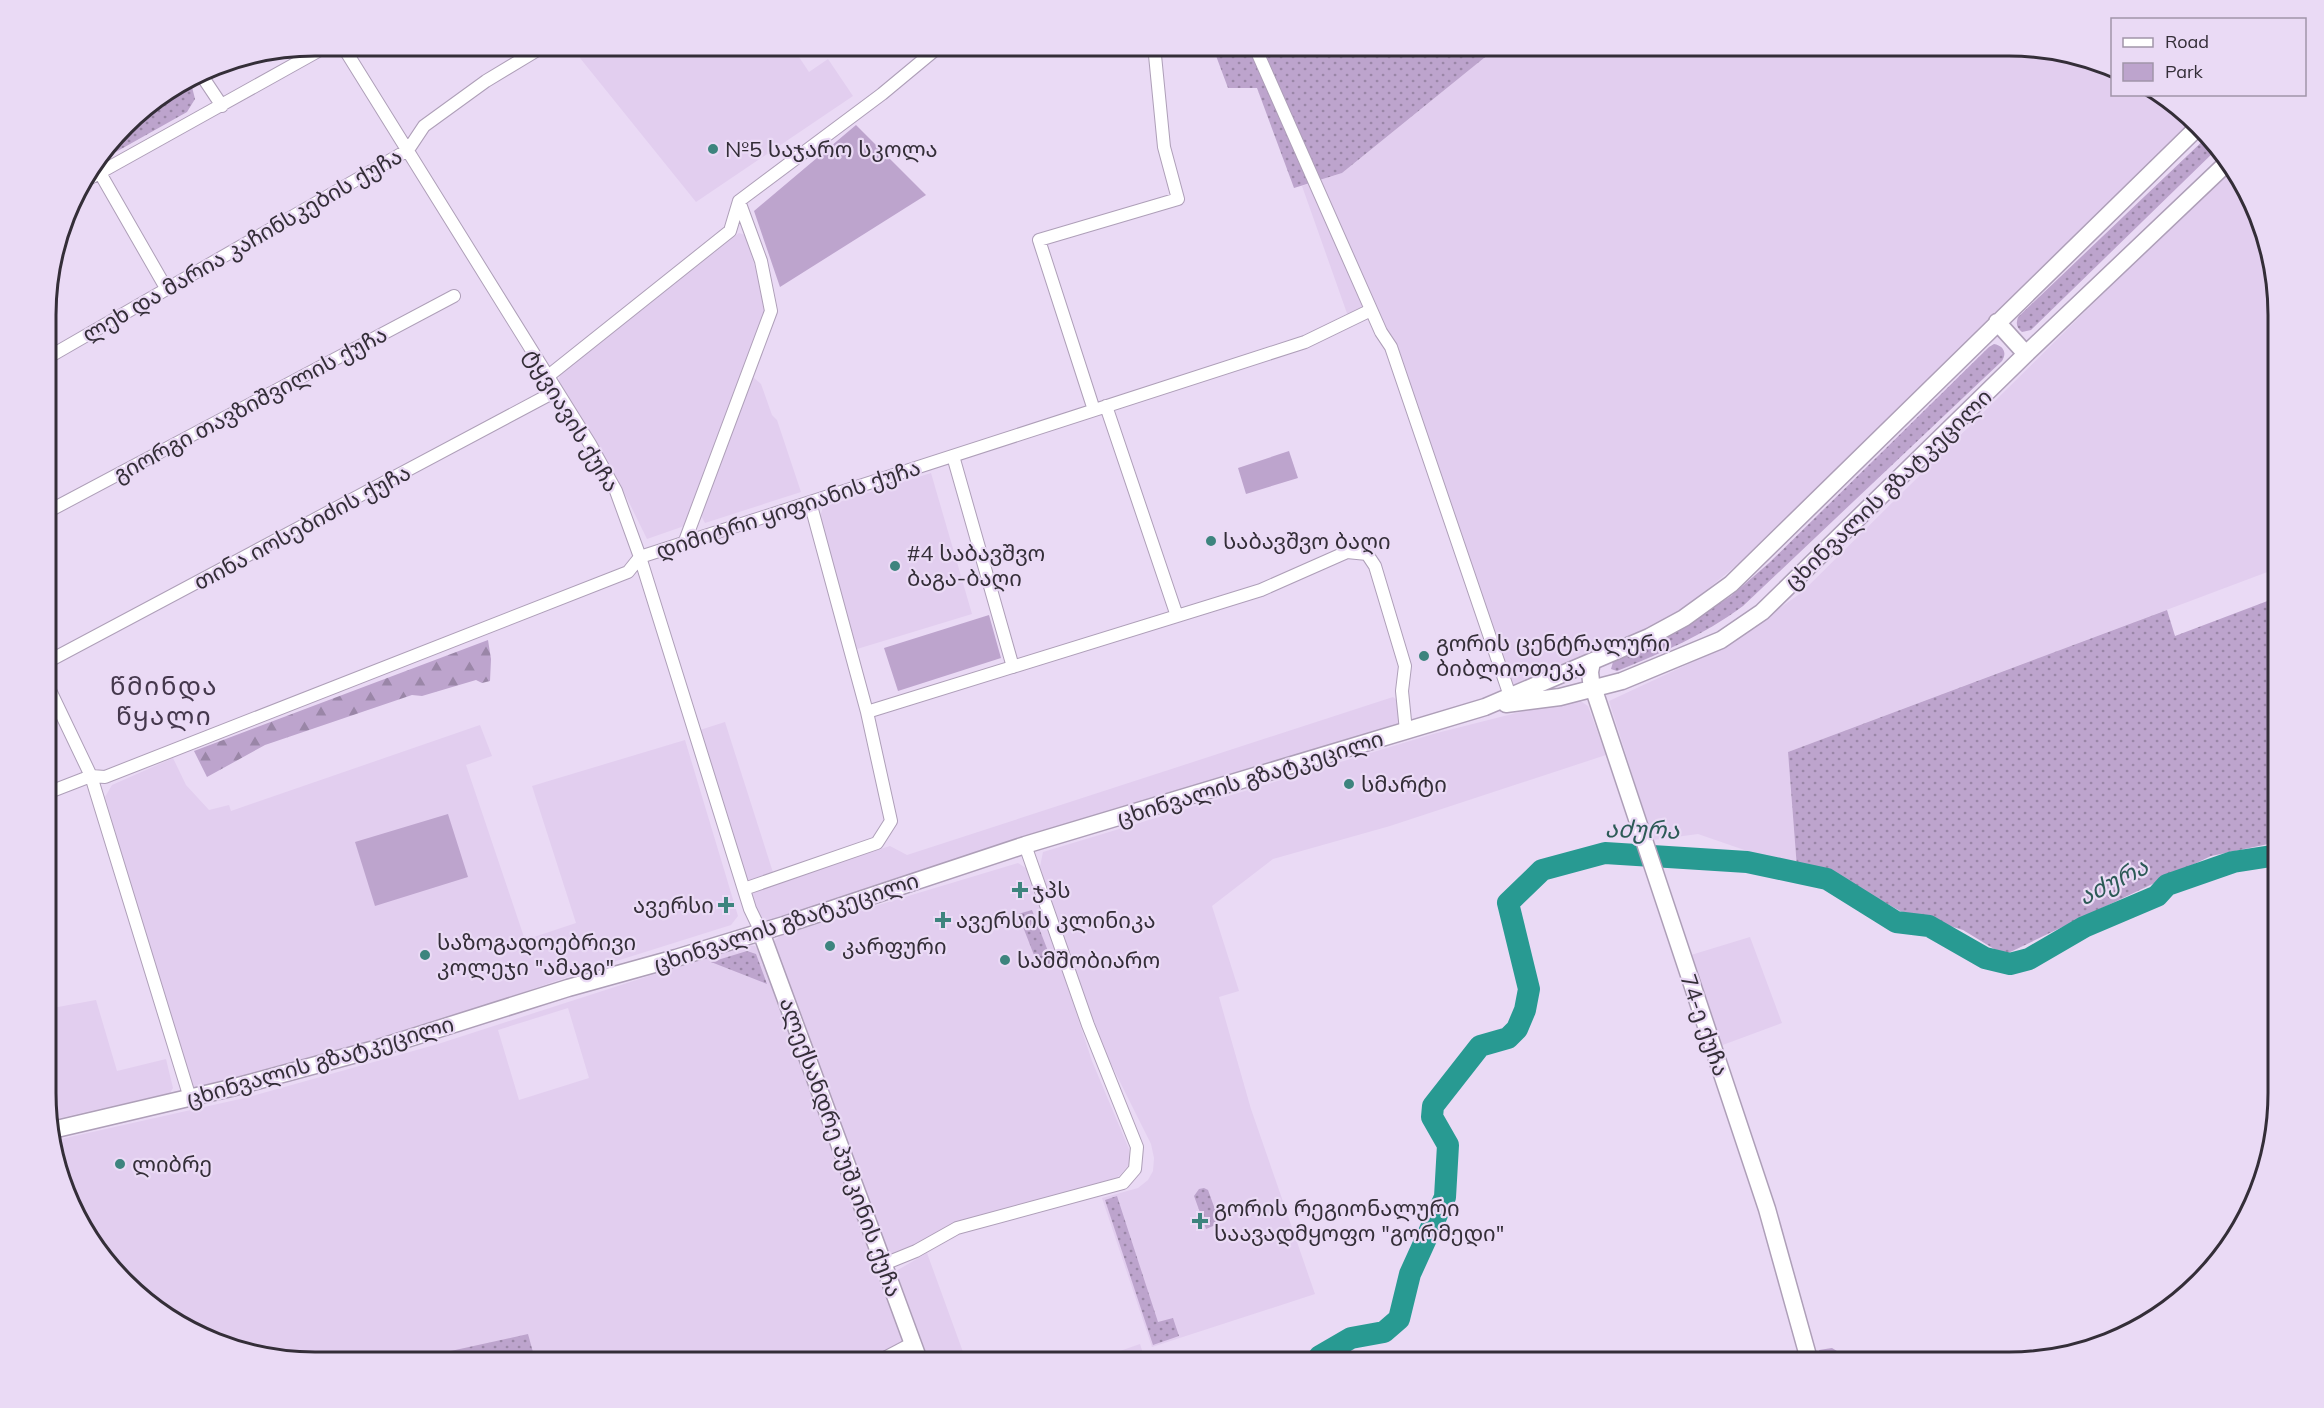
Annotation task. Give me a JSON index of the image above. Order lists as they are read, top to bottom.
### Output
{
  "streets": {
    "main road": ["ცხინვალის გზატკეცილი", "74-ე ქუჩა", "ალექსანდრე პუშკინის ქუჩა"],
    "street": [
      "ლეხ და მარია კაჩინსკების ქუჩა",
      "გიორგი თავზიშვილის ქუჩა",
      "ტყვიავის ქუჩა",
      "დიმიტრი ყიფიანის ქუჩა",
      "თინა იოსებიძის ქუჩა"
    ]
  },
  "crossings": [
    ["ლეხ და მარია კაჩინსკების ქუჩა", "ტყვიავის ქუჩა"],
    ["ტყვიავის ქუჩა", "ცხინვალის გზატკეცილი"],
    ["ტყვიავის ქუჩა", "დიმიტრი ყიფიანის ქუჩა"],
    ["ტყვიავის ქუჩა", "თინა იოსებიძის ქუჩა"],
    ["ტყვიავის ქუჩა", "ალექსანდრე პუშკინის ქუჩა"],
    ["ცხინვალის გზატკეცილი", "74-ე ქუჩა"],
    ["ცხინვალის გზატკეცილი", "ალექსანდრე პუშკინის ქუჩა"]
  ],
  "districts": ["წმინდა წყალი"],
  "water": ["აძურა"],
  "places": {
    "other": [
      "№5 საჯარო სკოლა",
      "საბავშვო ბაღი",
      "#4 საბავშვო ბაგა-ბაღი",
      "გორის ცენტრალური ბიბლიოთეკა",
      "სმარტი",
      "კარფური",
      "საზოგადოებრივი კოლეჯი \"ამაგი\"",
      "სამშობიარო",
      "ლიბრე"
    ],
    "health": [
      "ჯპს",
      "ავერსი",
      "ავერსის კლინიკა",
      "გორის რეგიონალური საავადმყოფო \"გორმედი\""
    ]
  },
  "legend": ["Road", "Park"]
}
